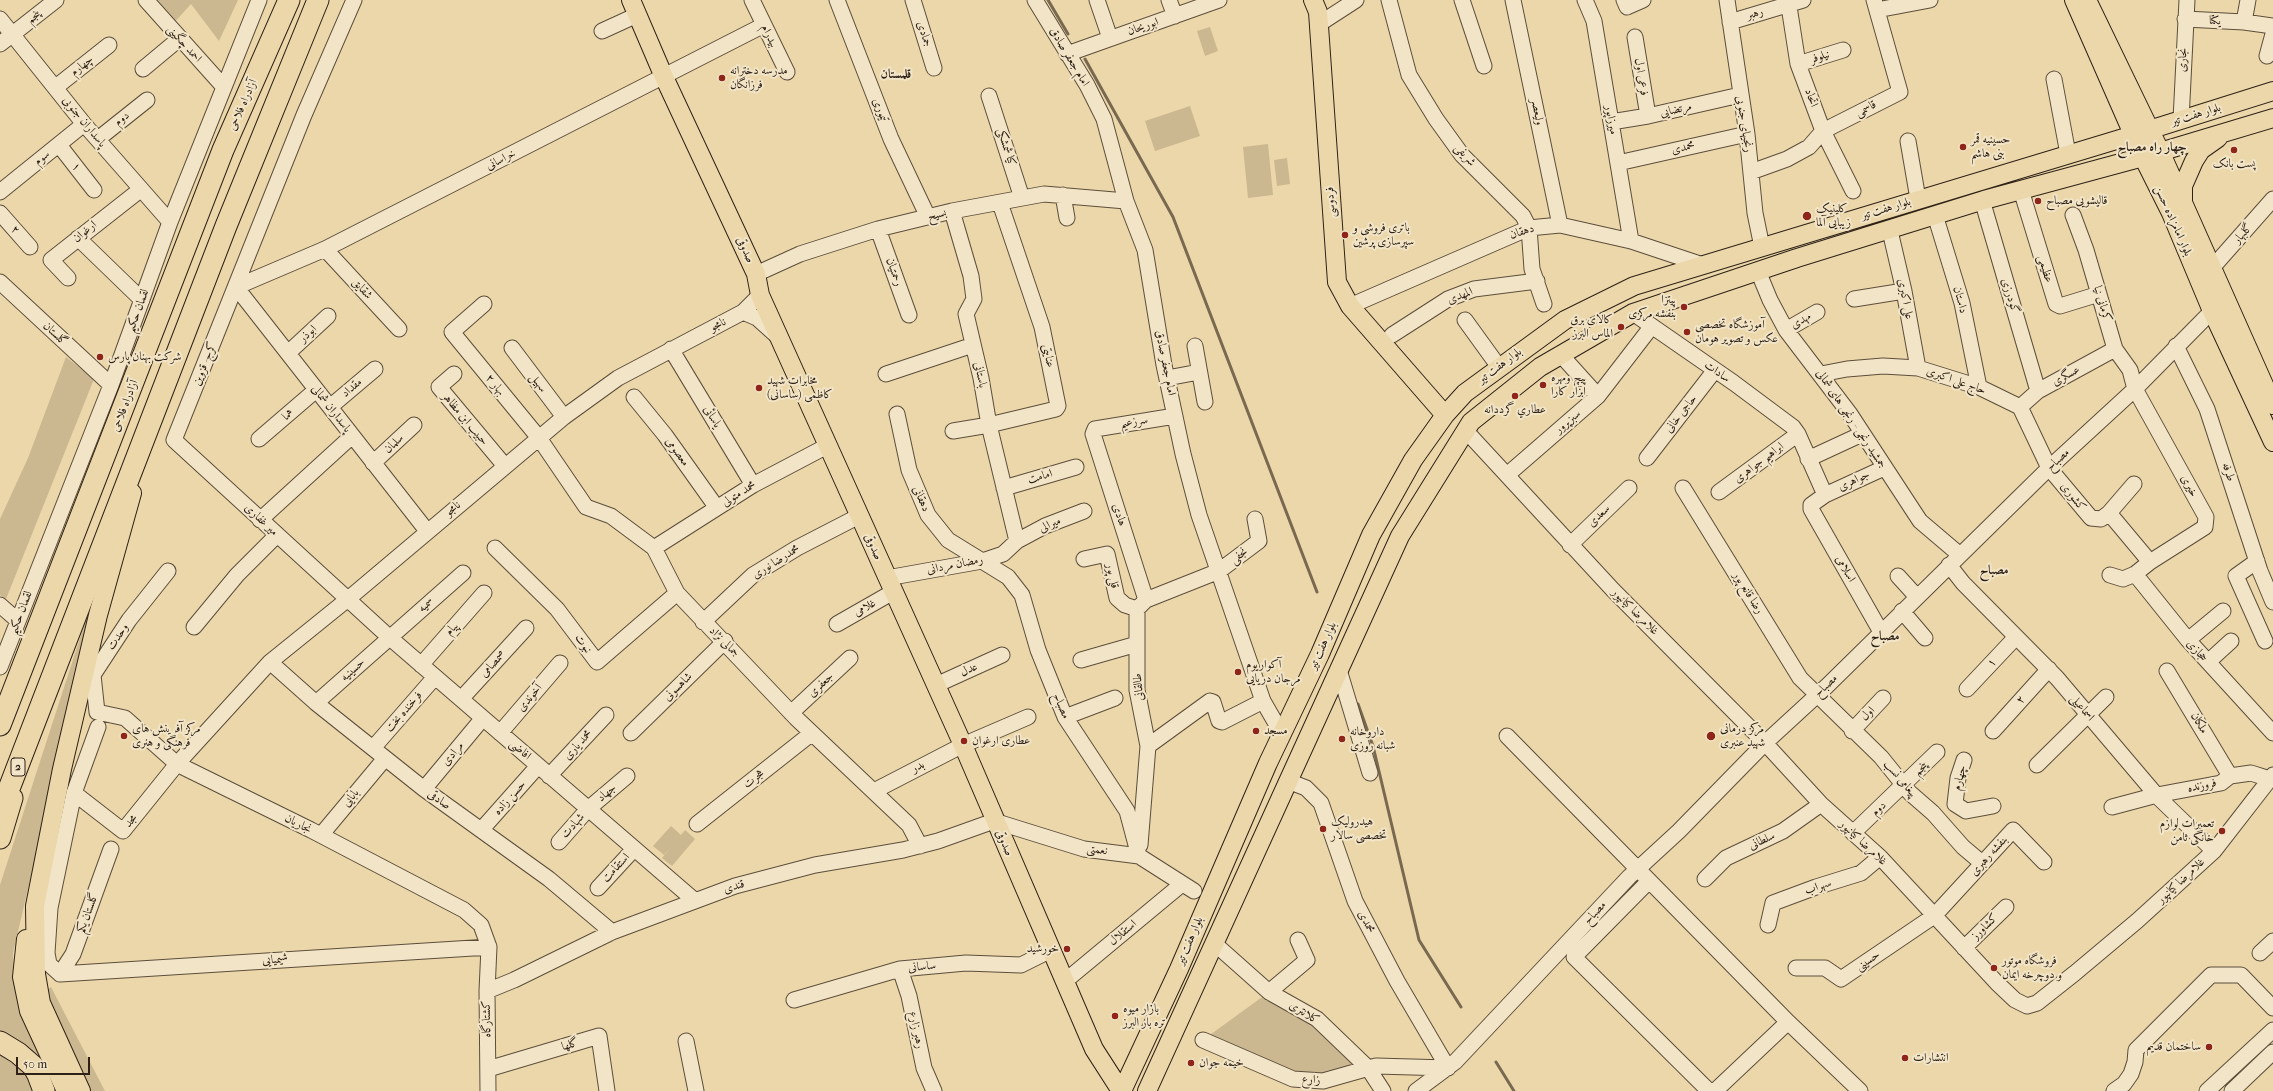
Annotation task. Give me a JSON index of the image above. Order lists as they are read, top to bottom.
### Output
{
  "streets": {
    "highway": ["آزادراه فلاحی", "2"],
    "main road": [
      "بلوار هفت تیر",
      "فردوسی",
      "بلوار امامزاده حسن",
      "صدوقی"
    ],
    "street": [
      "رهبر",
      "پنجم",
      "یکتا",
      "ابوریحان",
      "جمادی",
      "بیدرام",
      "احمد چگینی",
      "امام جعفر صادق",
      "نیلوفر",
      "نجاری",
      "چهارم",
      "فرعی اول",
      "اتحاد",
      "قاسمی",
      "تیموری",
      "مرتضایی",
      "ولیعصر",
      "دوم",
      "میرزاپور",
      "پاسداران جنوبی",
      "رنجیهای جنوبی",
      "کیا شمشکی",
      "محمدی",
      "شریفی",
      "سوم",
      "خراسانی",
      "۱",
      "بسیح",
      "۲",
      "ارغوان",
      "دهقان",
      "گلبهار",
      "عظیمی",
      "رحمتیان",
      "شقایق",
      "المهدی",
      "گودرزی",
      "علی اکبری",
      "داستان",
      "کرمانی نیا",
      "لقمان حکیم",
      "مهدی",
      "نامجو",
      "گلستان",
      "ابوذر",
      "عنایتی",
      "کرج- قزوین",
      "سادات",
      "باستانی",
      "عسگری",
      "حاج علی اکبری",
      "سهیل",
      "بهار ۲",
      "مقداد",
      "پاسداران شمالی",
      "حاجی خانی",
      "هما",
      "یاسائی",
      "حبیب ابن مظاهر",
      "جمشید رنجی - رنجی های شمالی",
      "سرزعیم",
      "سبزپرور",
      "سلمان",
      "معصومی",
      "مصباح",
      "ابراهیم جواهری",
      "طرفه",
      "امامت",
      "جواهری",
      "خیری",
      "محمد متولی",
      "کشوری",
      "دهقانی",
      "هادی",
      "سعدی",
      "میر غفاری",
      "میرالی",
      "نجفی",
      "محمدرضا نوری",
      "رمضان مردانی",
      "اسلامی",
      "قلی پور",
      "رضا قانع پور",
      "سمیه",
      "غلامی",
      "غلامرضا کیانپور",
      "پیام",
      "وحدت",
      "جمالی نژاد",
      "نبوت",
      "حجازی",
      "صمصامی",
      "حسینیه",
      "عدل",
      "جعفری",
      "شاهسونی",
      "طالقانی",
      "آخوندی",
      "اسماعیلی",
      "فرخنده بخت",
      "اول",
      "ملکان",
      "محمد یاری",
      "افاضی",
      "مرادی",
      "بدر",
      "هجرت",
      "پیغامی نسب",
      "فروزنده",
      "جهاد",
      "بابایی",
      "حسن زاده",
      "صادقی",
      "مجد",
      "نجاریان",
      "شهادت",
      "سلطانی",
      "نعمتی",
      "بنفشه رهبری",
      "استقامت",
      "قندی",
      "سهراب",
      "گلستان یکم",
      "کشاورز",
      "استقلال",
      "شیمیایی",
      "حسینی",
      "ساسانی",
      "کلانتری",
      "کشتارگاه",
      "رهبر زارع",
      "گلها",
      "زارع"
    ]
  },
  "crossings": [
    ["رهبر", "اتحاد"],
    ["رهبر", "رنجیهای جنوبی"],
    ["پنجم", "دوم"],
    ["پنجم", "پاسداران جنوبی"],
    ["پنجم", "پیغامی نسب"],
    ["یکتا", "نجاری"],
    ["ابوریحان", "امام جعفر صادق"],
    ["بیدرام", "خراسانی"],
    ["احمد چگینی", "لقمان حکیم"],
    ["امام جعفر صادق", "بلوار هفت تیر"],
    ["امام جعفر صادق", "بسیح"],
    ["امام جعفر صادق", "سرزعیم"],
    ["امام جعفر صادق", "نجفی"],
    ["نیلوفر", "اتحاد"],
    ["نجاری", "بلوار هفت تیر"],
    ["چهارم", "پاسداران جنوبی"],
    ["فرعی اول", "مرتضایی"],
    ["اتحاد", "قاسمی"],
    ["قاسمی", "رنجیهای جنوبی"],
    ["تیموری", "بسیح"],
    ["مرتضایی", "میرزاپور"],
    ["مرتضایی", "رنجیهای جنوبی"],
    ["ولیعصر", "دهقان"],
    ["بلوار هفت تیر", "رنجیهای جنوبی"],
    ["بلوار هفت تیر", "محمدی"],
    ["بلوار هفت تیر", "فردوسی"],
    ["بلوار هفت تیر", "بلوار امامزاده حسن"],
    ["بلوار هفت تیر", "دهقان"],
    ["بلوار هفت تیر", "صدوقی"],
    ["بلوار هفت تیر", "عظیمی"],
    ["بلوار هفت تیر", "گودرزی"],
    ["بلوار هفت تیر", "علی اکبری"],
    ["بلوار هفت تیر", "داستان"],
    ["بلوار هفت تیر", "سادات"],
    ["بلوار هفت تیر", "جمشید رنجی - رنجی های شمالی"],
    ["بلوار هفت تیر", "غلامرضا کیانپور"],
    ["بلوار هفت تیر", "کلانتری"],
    ["دوم", "پاسداران جنوبی"],
    ["دوم", "غلامرضا کیانپور"],
    ["دوم", "پیغامی نسب"],
    ["میرزاپور", "محمدی"],
    ["میرزاپور", "دهقان"],
    ["پاسداران جنوبی", "سوم"],
    ["پاسداران جنوبی", "ارغوان"],
    ["پاسداران جنوبی", "لقمان حکیم"],
    ["رنجیهای جنوبی", "محمدی"],
    ["کیا شمشکی", "بسیح"],
    ["محمدی", "مصباح"],
    ["محمدی", "زارع"],
    ["شریفی", "دهقان"],
    ["شریفی", "المهدی"],
    ["سوم", "۱"],
    ["خراسانی", "صدوقی"],
    ["خراسانی", "شقایق"],
    ["خراسانی", "کرج- قزوین"],
    ["خراسانی", "پاسداران شمالی"],
    ["۱", "اسماعیلی"],
    ["فردوسی", "دهقان"],
    ["بسیح", "صدوقی"],
    ["بسیح", "رحمتیان"],
    ["بسیح", "عنایتی"],
    ["بسیح", "باستانی"],
    ["بلوار امامزاده حسن", "گلبهار"],
    ["بلوار امامزاده حسن", "مصباح"],
    ["۲", "اسماعیلی"],
    ["صدوقی", "نامجو"],
    ["صدوقی", "محمد متولی"],
    ["صدوقی", "محمدرضا نوری"],
    ["صدوقی", "رمضان مردانی"],
    ["صدوقی", "غلامی"],
    ["صدوقی", "عدل"],
    ["صدوقی", "بدر"],
    ["صدوقی", "نعمتی"],
    ["صدوقی", "قندی"],
    ["صدوقی", "استقلال"],
    ["صدوقی", "ساسانی"],
    ["عظیمی", "کرمانی نیا"],
    ["گودرزی", "عسگری"],
    ["علی اکبری", "حاج علی اکبری"],
    ["داستان", "حاج علی اکبری"],
    ["کرمانی نیا", "عسگری"],
    ["کرمانی نیا", "مصباح"],
    ["کرمانی نیا", "خیری"],
    ["لقمان حکیم", "گلستان"],
    ["مهدی", "جمشید رنجی - رنجی های شمالی"],
    ["نامجو", "سهیل"],
    ["نامجو", "بهار ۲"],
    ["نامجو", "پاسداران شمالی"],
    ["نامجو", "یاسائی"],
    ["نامجو", "حبیب ابن مظاهر"],
    ["نامجو", "میر غفاری"],
    ["نامجو", "جمالی نژاد"],
    ["نامجو", "افاضی"],
    ["نامجو", "صادقی"],
    ["نامجو", "مجد"],
    ["نامجو", "نجاریان"],
    ["ابوذر", "پاسداران شمالی"],
    ["عنایتی", "باستانی"],
    ["کرج- قزوین", "پاسداران شمالی"],
    ["کرج- قزوین", "میر غفاری"],
    ["سادات", "حاجی خانی"],
    ["سادات", "سبزپرور"],
    ["سادات", "ابراهیم جواهری"],
    ["باستانی", "امامت"],
    ["باستانی", "میرالی"],
    ["باستانی", "رمضان مردانی"],
    ["عسگری", "حاج علی اکبری"],
    ["حاج علی اکبری", "جمشید رنجی - رنجی های شمالی"],
    ["بهار ۲", "جمالی نژاد"],
    ["مقداد", "پاسداران شمالی"],
    ["پاسداران شمالی", "هما"],
    ["پاسداران شمالی", "سلمان"],
    ["یاسائی", "محمد متولی"],
    ["جمشید رنجی - رنجی های شمالی", "مصباح"],
    ["جمشید رنجی - رنجی های شمالی", "جواهری"],
    ["جمشید رنجی - رنجی های شمالی", "اسماعیلی"],
    ["سرزعیم", "هادی"],
    ["سبزپرور", "غلامرضا کیانپور"],
    ["معصومی", "محمد متولی"],
    ["مصباح", "طرفه"],
    ["مصباح", "خیری"],
    ["مصباح", "کشوری"],
    ["مصباح", "دهقانی"],
    ["مصباح", "رمضان مردانی"],
    ["مصباح", "اسلامی"],
    ["مصباح", "رضا قانع پور"],
    ["مصباح", "غلامرضا کیانپور"],
    ["مصباح", "طالقانی"],
    ["مصباح", "اسماعیلی"],
    ["مصباح", "پیغامی نسب"],
    ["مصباح", "نعمتی"],
    ["مصباح", "زارع"],
    ["جواهری", "اسلامی"],
    ["خیری", "حجازی"],
    ["محمد متولی", "جمالی نژاد"],
    ["دهقانی", "رمضان مردانی"],
    ["هادی", "قلی پور"],
    ["هادی", "طالقانی"],
    ["سعدی", "غلامرضا کیانپور"],
    ["میر غفاری", "افاضی"],
    ["میرالی", "رمضان مردانی"],
    ["محمدرضا نوری", "جمالی نژاد"],
    ["رمضان مردانی", "غلامی"],
    ["قلی پور", "طالقانی"],
    ["رضا قانع پور", "پیغامی نسب"],
    ["سمیه", "حسینیه"],
    ["سمیه", "افاضی"],
    ["غلامرضا کیانپور", "اسماعیلی"],
    ["غلامرضا کیانپور", "فروزنده"],
    ["غلامرضا کیانپور", "سلطانی"],
    ["غلامرضا کیانپور", "بنفشه رهبری"],
    ["غلامرضا کیانپور", "سهراب"],
    ["غلامرضا کیانپور", "کشاورز"],
    ["غلامرضا کیانپور", "حسینی"],
    ["پیام", "افاضی"],
    ["وحدت", "نجاریان"],
    ["جمالی نژاد", "نبوت"],
    ["جمالی نژاد", "جعفری"],
    ["جمالی نژاد", "شاهسونی"],
    ["جمالی نژاد", "بدر"],
    ["جمالی نژاد", "هجرت"],
    ["جمالی نژاد", "قندی"],
    ["صمصامی", "افاضی"],
    ["حسینیه", "افاضی"],
    ["حسینیه", "صادقی"],
    ["طالقانی", "نعمتی"],
    ["آخوندی", "افاضی"],
    ["اسماعیلی", "فروزنده"],
    ["فرخنده بخت", "افاضی"],
    ["فرخنده بخت", "صادقی"],
    ["اول", "پیغامی نسب"],
    ["ملکان", "فروزنده"],
    ["محمد یاری", "افاضی"],
    ["افاضی", "مرادی"],
    ["افاضی", "جهاد"],
    ["افاضی", "حسن زاده"],
    ["افاضی", "شهادت"],
    ["افاضی", "استقامت"],
    ["افاضی", "قندی"],
    ["مرادی", "صادقی"],
    ["پیغامی نسب", "بنفشه رهبری"],
    ["جهاد", "شهادت"],
    ["بابایی", "نجاریان"],
    ["حسن زاده", "صادقی"],
    ["صادقی", "قندی"],
    ["مجد", "نجاریان"],
    ["نجاریان", "شیمیایی"],
    ["نجاریان", "کشتارگاه"],
    ["نعمتی", "قندی"],
    ["نعمتی", "استقلال"],
    ["بنفشه رهبری", "حسینی"],
    ["قندی", "کشتارگاه"],
    ["گلستان یکم", "شیمیایی"],
    ["شیمیایی", "کشتارگاه"],
    ["ساسانی", "رهبر زارع"],
    ["کلانتری", "زارع"],
    ["کشتارگاه", "گلها"]
  ],
  "districts": [
    "قلمستان",
    "چهار راه مصباح",
    "مصباح",
    "مصباح"
  ],
  "places": [
    "مدرسه دخترانه فرزانگان",
    "حسینیه قمر بنی هاشم",
    "پست بانک",
    "قالیشویی مصباح",
    "کلینیک زیبایی آلما",
    "باتری فروشی و سپرسازی پرشین",
    "پیتزا بنفشه مرکزی",
    "کالای برق الماس البرز",
    "آموزشگاه تخصصی عکس و تصویر هومان",
    "شرکت بهنان پارس",
    "پیچ ومهره ابزار کارا",
    "مخابرات شهید کاظمی (ساسانی)",
    "عطاري گرددانه",
    "آکواریوم مرجان دریایی",
    "مسجد",
    "مرکز آفرینش های فرهنگی و هنری",
    "مرکز درمانی شهید عنبری",
    "داروخانه شبانه روزی",
    "عطاری ارغوان",
    "هیدرولیک تخصصی سالار",
    "تعمیرات لوازم خانگی ثامن",
    "خورشید",
    "فروشگاه موتور و دوچرخه ایمان",
    "بازار میوه تره بار البرز",
    "ساختمان قدیم",
    "انتشارات",
    "خیمه جوان"
  ],
  "scale_bar": "50 m"
}
